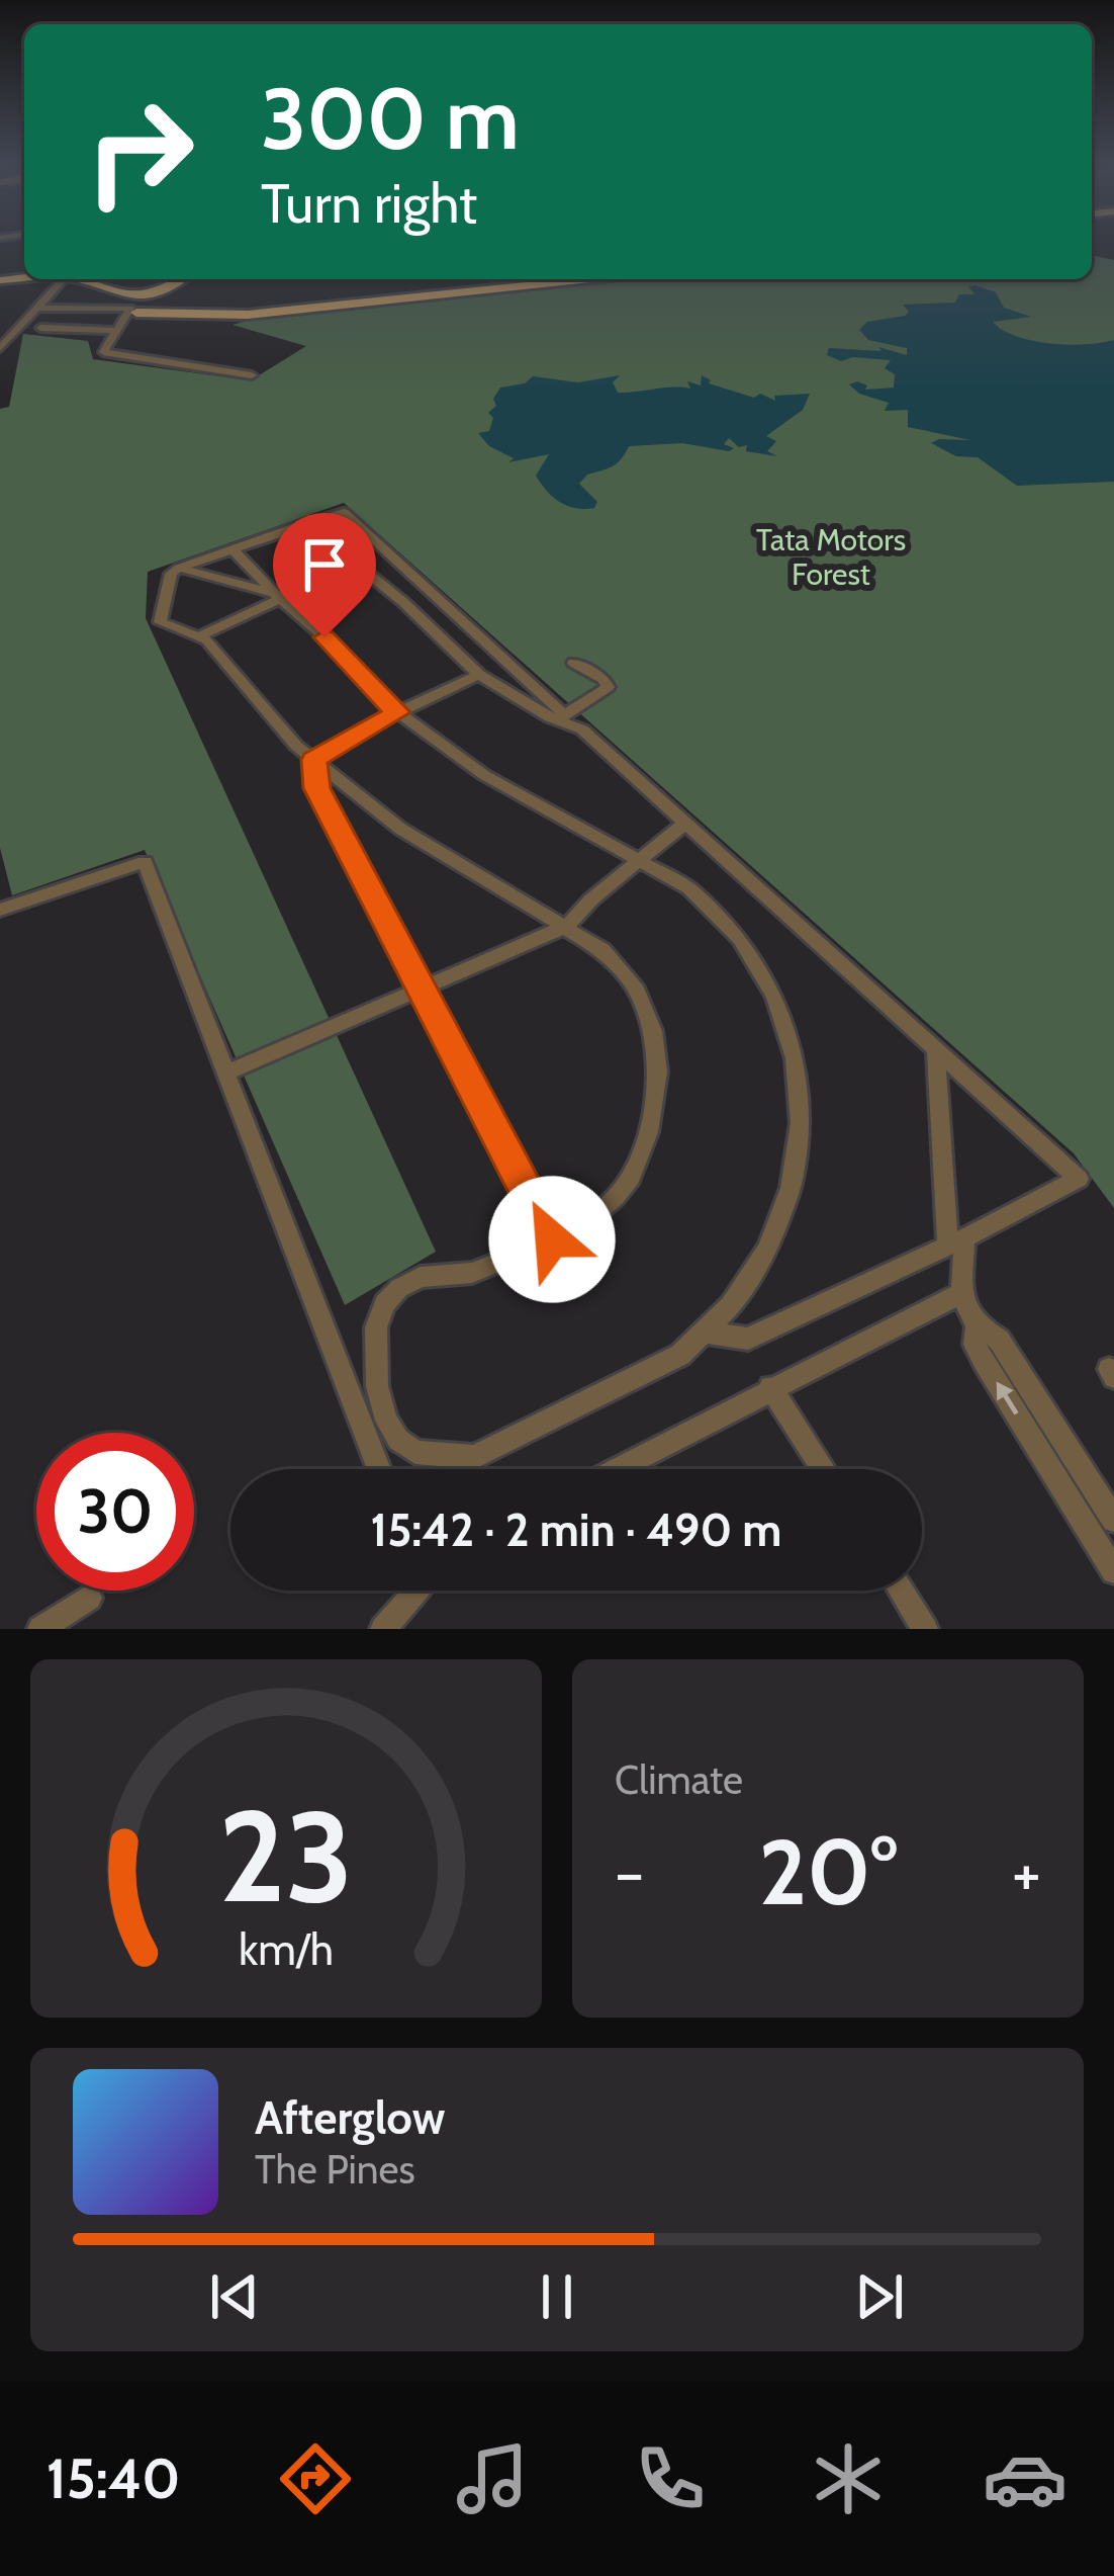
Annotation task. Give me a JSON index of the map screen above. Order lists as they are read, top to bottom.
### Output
{
  "parks": ["Tata Motors Forest"],
  "page": {
    "turn": ["300 m", "Turn right"],
    "limit": "30",
    "trip": "15:42 · 2 min · 490 m",
    "tile": "Climate",
    "heat": ["−", "20°", "+"],
    "song": ["Afterglow", "The Pines"],
    "tabs": "15:40",
    "gauge": ["23", "km/h"]
  }
}
